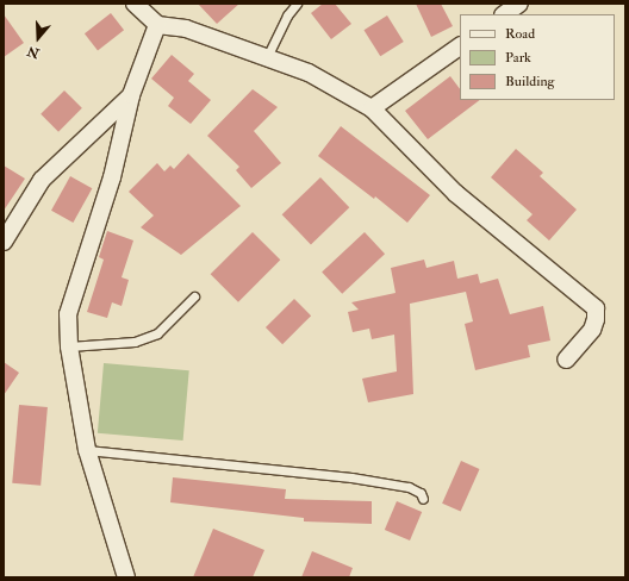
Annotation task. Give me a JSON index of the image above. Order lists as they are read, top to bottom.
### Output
{
  "legend": ["Road", "Park", "Building"],
  "north": "bottom"
}
